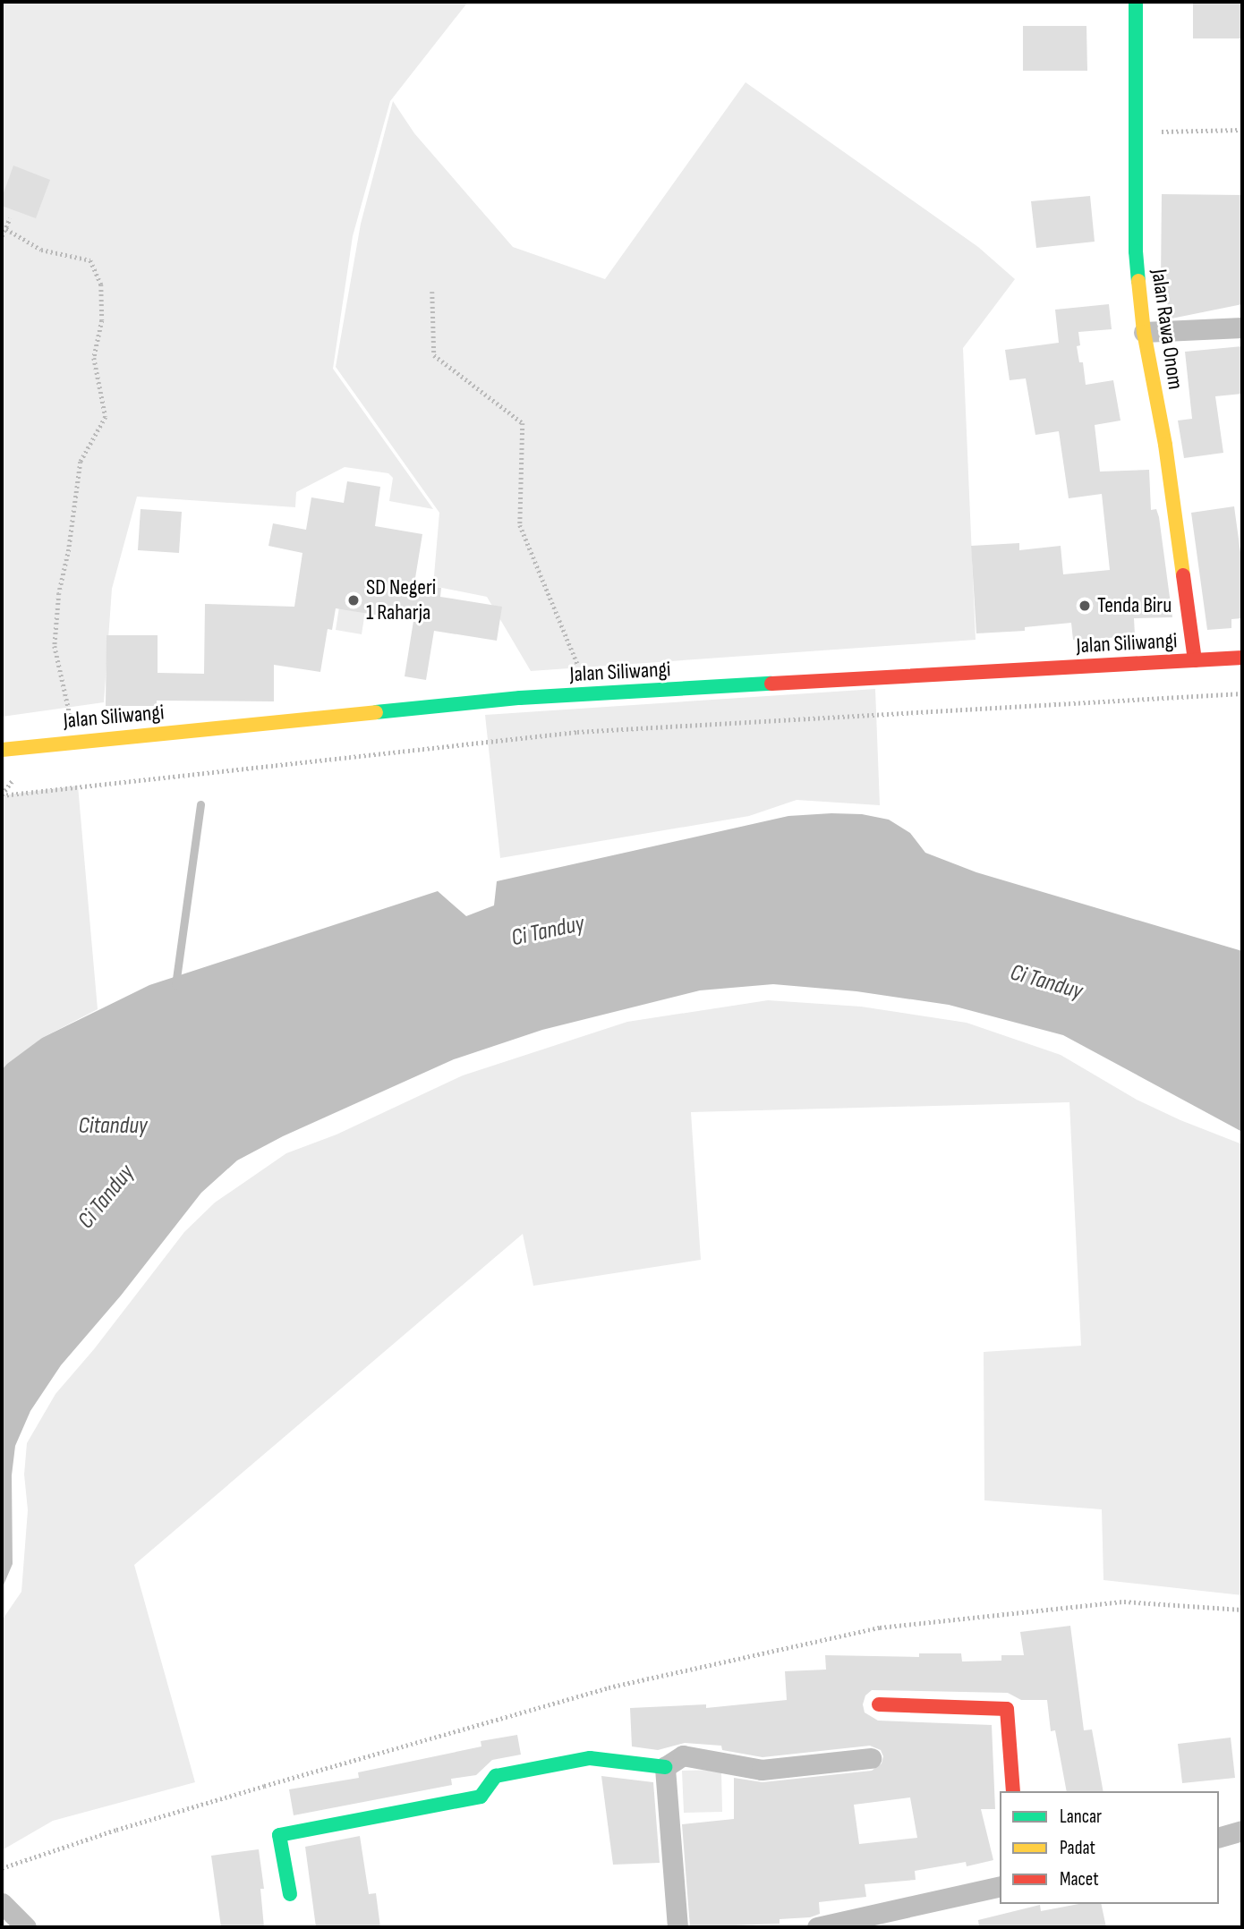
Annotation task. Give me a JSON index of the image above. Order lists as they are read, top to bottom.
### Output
{
  "streets": {
    "main road": ["Jalan Rawa Onom", "Jalan Siliwangi"]
  },
  "crossings": [
    ["Jalan Rawa Onom", "Jalan Siliwangi"]
  ],
  "water": ["Ci Tanduy", "Citanduy"],
  "places": ["SD Negeri 1 Raharja", "Tenda Biru"],
  "legend": ["Lancar", "Padat", "Macet"]
}
